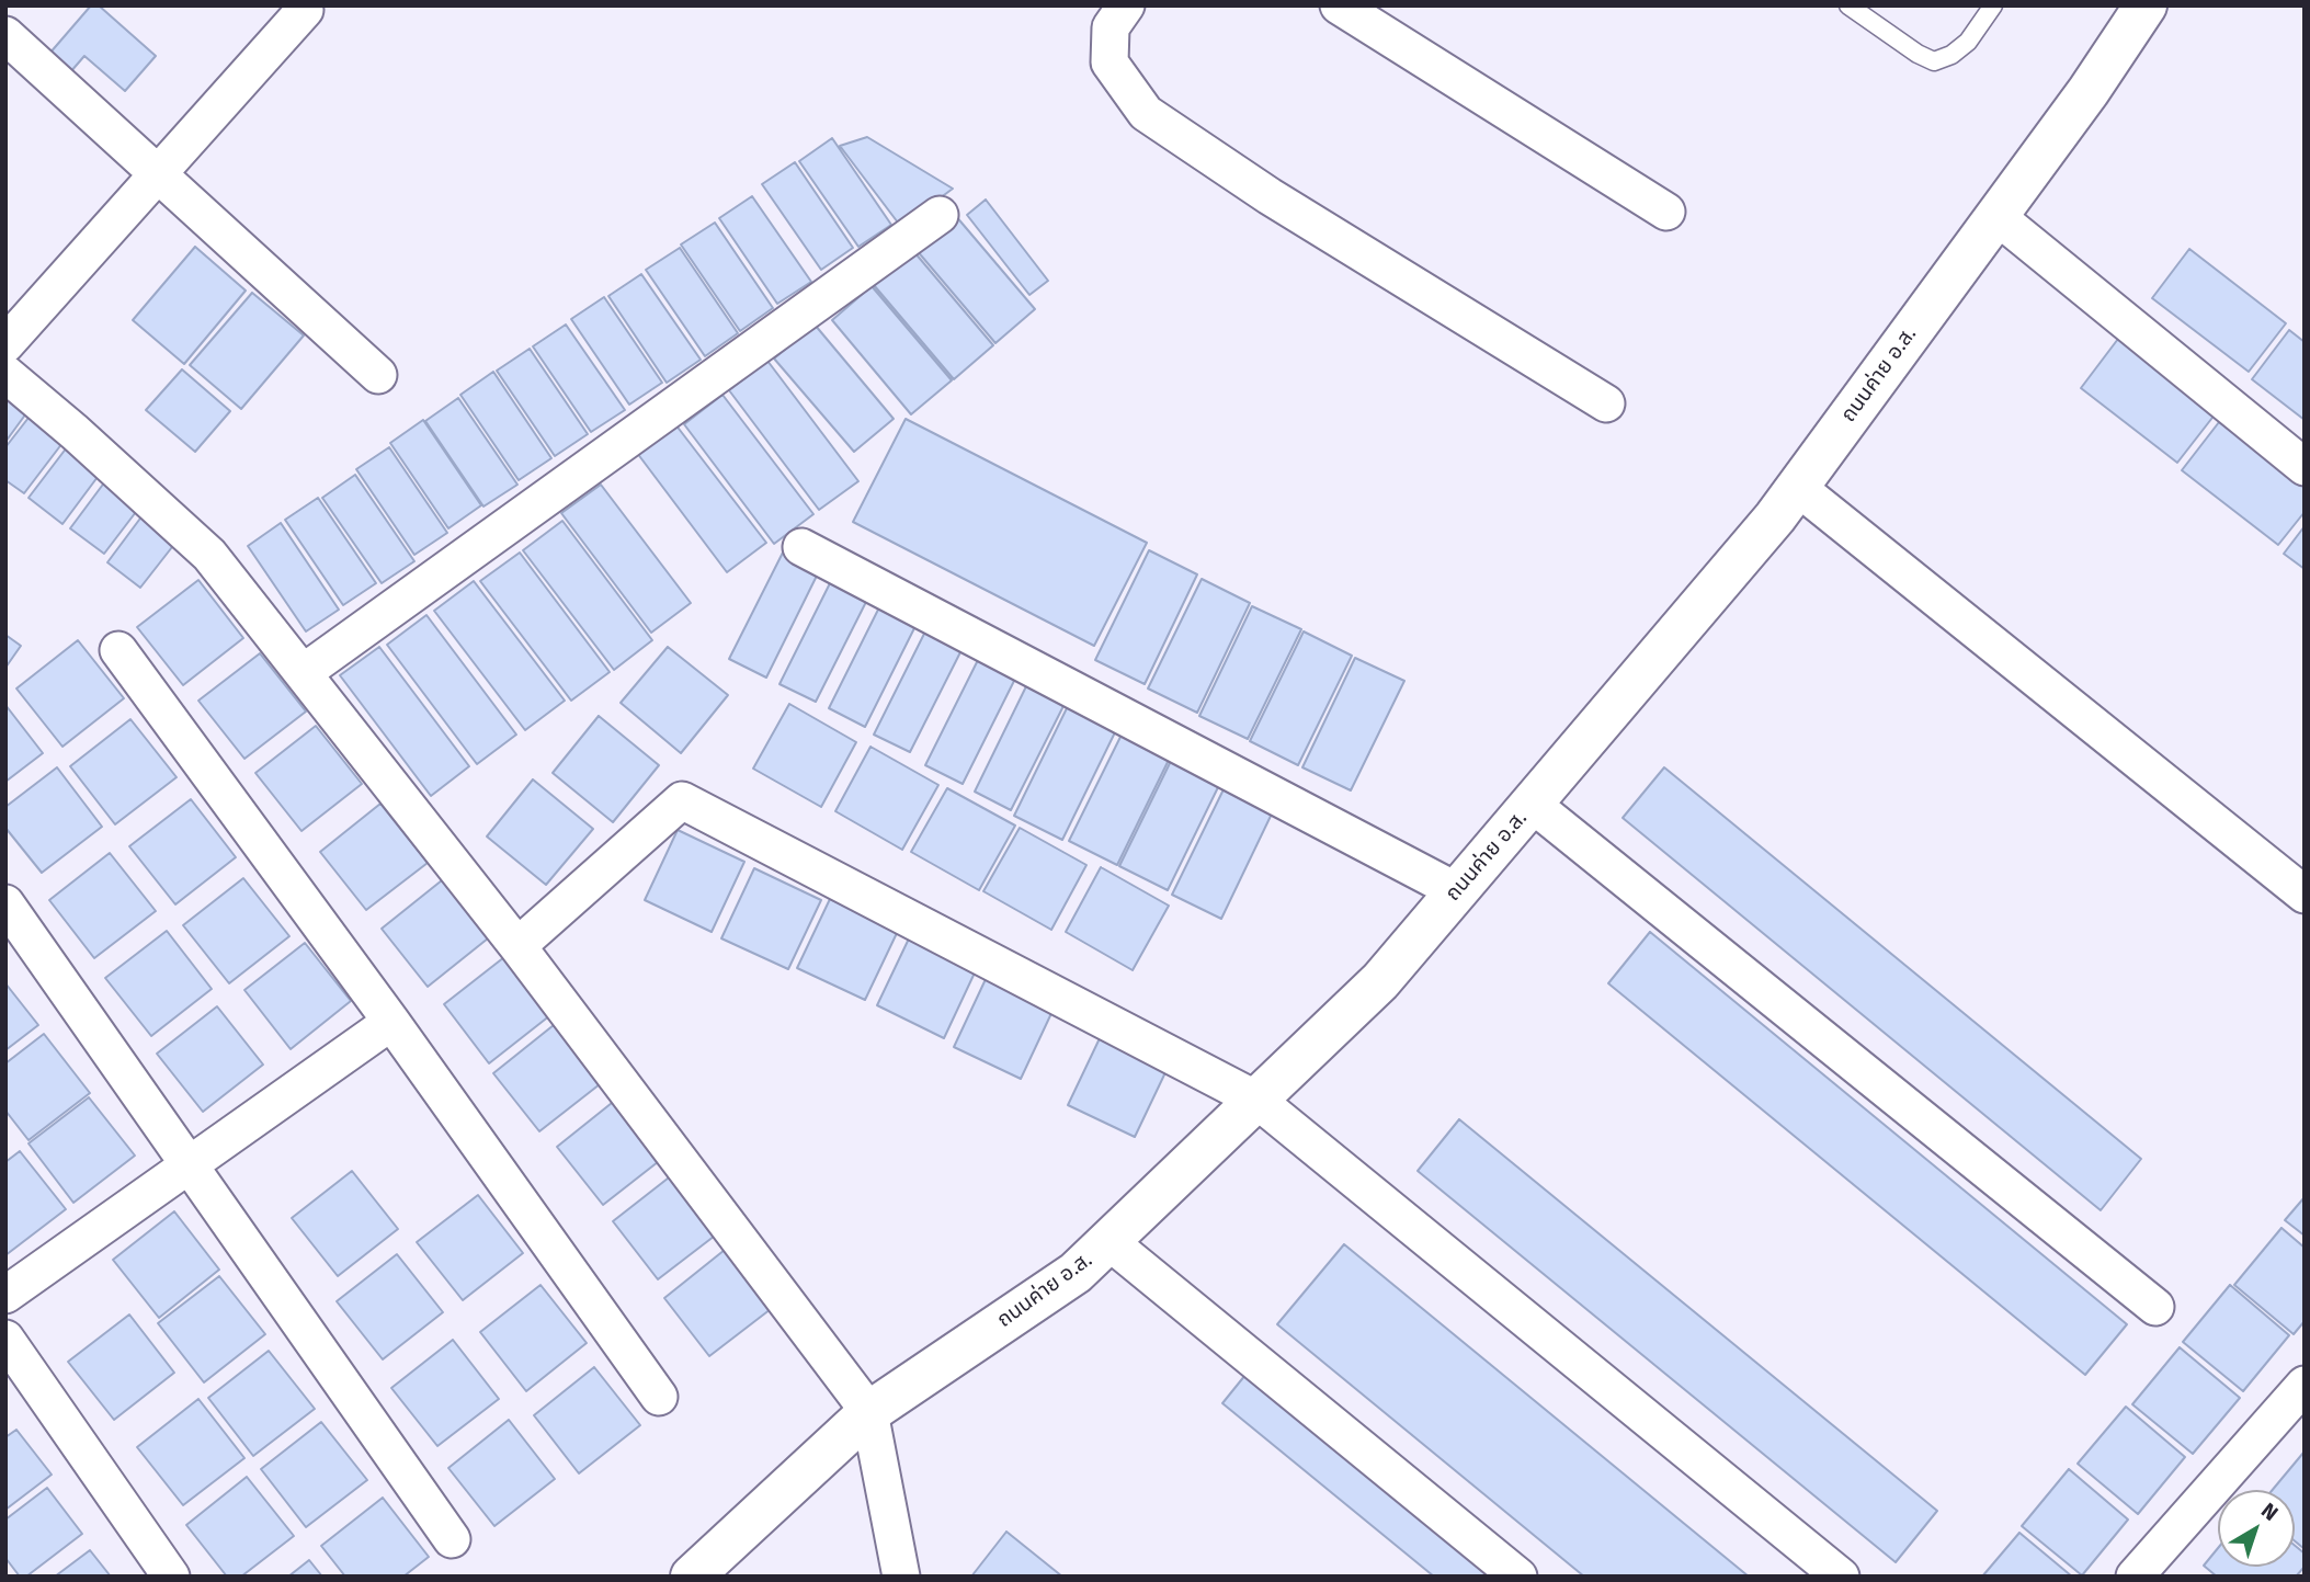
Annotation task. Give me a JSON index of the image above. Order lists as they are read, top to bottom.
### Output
{
  "streets": {
    "street": ["ถนนค่าย อ.ส."]
  },
  "north": "top right"
}
